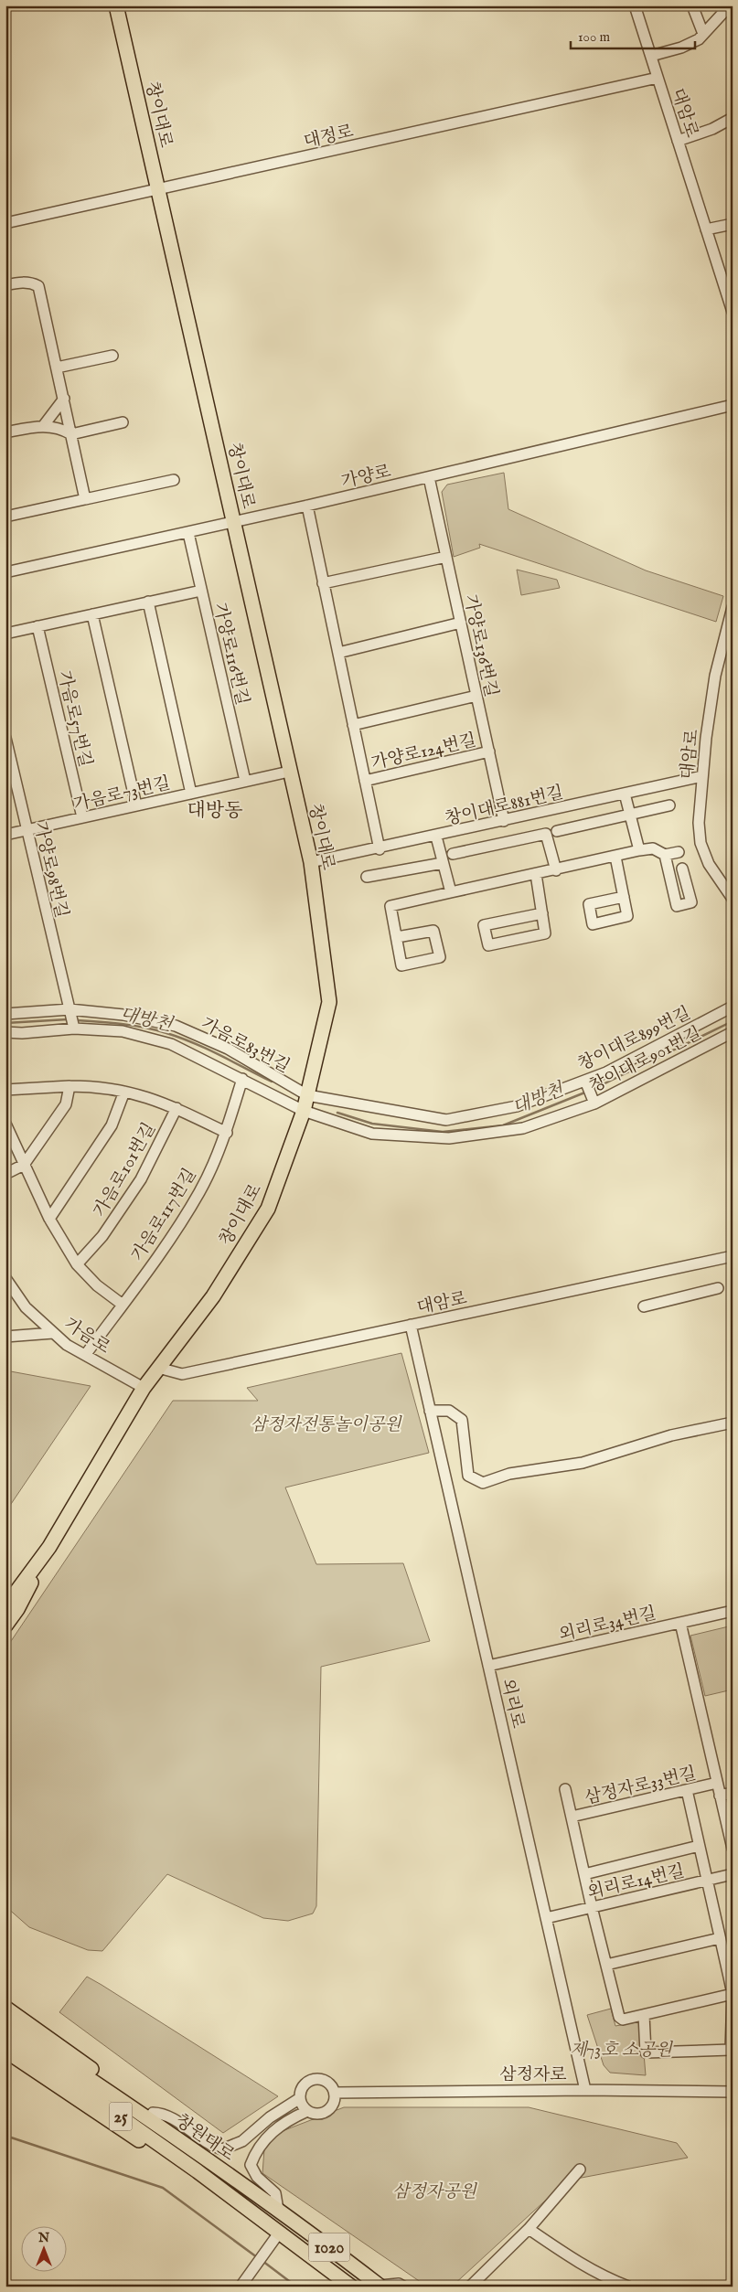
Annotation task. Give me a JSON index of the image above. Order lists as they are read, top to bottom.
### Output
{
  "streets": {
    "main road": [
      "창이대로",
      "25",
      "창원대로",
      "1020"
    ],
    "street": [
      "대암로",
      "대정로",
      "가양로",
      "가양로136번길",
      "가양로116번길",
      "가음로57번길",
      "가양로124번길",
      "가음로73번길",
      "창이대로881번길",
      "가양로98번길",
      "창이대로899번길",
      "가음로83번길",
      "창이대로901번길",
      "가음로101번길",
      "가음로117번길",
      "가음로",
      "외리로34번길",
      "외리로",
      "삼정자로33번길",
      "외리로14번길",
      "삼정자로"
    ]
  },
  "crossings": [
    ["대암로", "창이대로"],
    ["대암로", "대정로"],
    ["대암로", "창이대로881번길"],
    ["대암로", "외리로"],
    ["창이대로", "대정로"],
    ["창이대로", "가양로"],
    ["창이대로", "가음로73번길"],
    ["창이대로", "창이대로881번길"],
    ["창이대로", "창이대로899번길"],
    ["창이대로", "가음로83번길"],
    ["창이대로", "창이대로901번길"],
    ["창이대로", "가음로"],
    ["가양로", "가양로136번길"],
    ["가양로", "가양로116번길"],
    ["가양로", "가양로124번길"],
    ["가양로136번길", "가양로124번길"],
    ["가양로136번길", "창이대로881번길"],
    ["가양로116번길", "가음로73번길"],
    ["가음로57번길", "가음로73번길"],
    ["가양로124번길", "창이대로881번길"],
    ["가음로73번길", "가양로98번길"],
    ["가양로98번길", "가음로83번길"],
    ["가양로98번길", "창이대로901번길"],
    ["창이대로899번길", "가음로83번길"],
    ["창이대로901번길", "가음로117번길"],
    ["가음로101번길", "가음로117번길"],
    ["가음로117번길", "가음로"],
    ["외리로34번길", "외리로"],
    ["외리로", "외리로14번길"],
    ["외리로", "삼정자로"],
    ["삼정자로33번길", "외리로14번길"],
    ["25", "창원대로"]
  ],
  "districts": ["대방동"],
  "water": ["대방천"],
  "parks": ["삼정자전통놀이공원", "제73호 소공원", "삼정자공원"],
  "scale_bar": "100 m",
  "north": "top"
}
